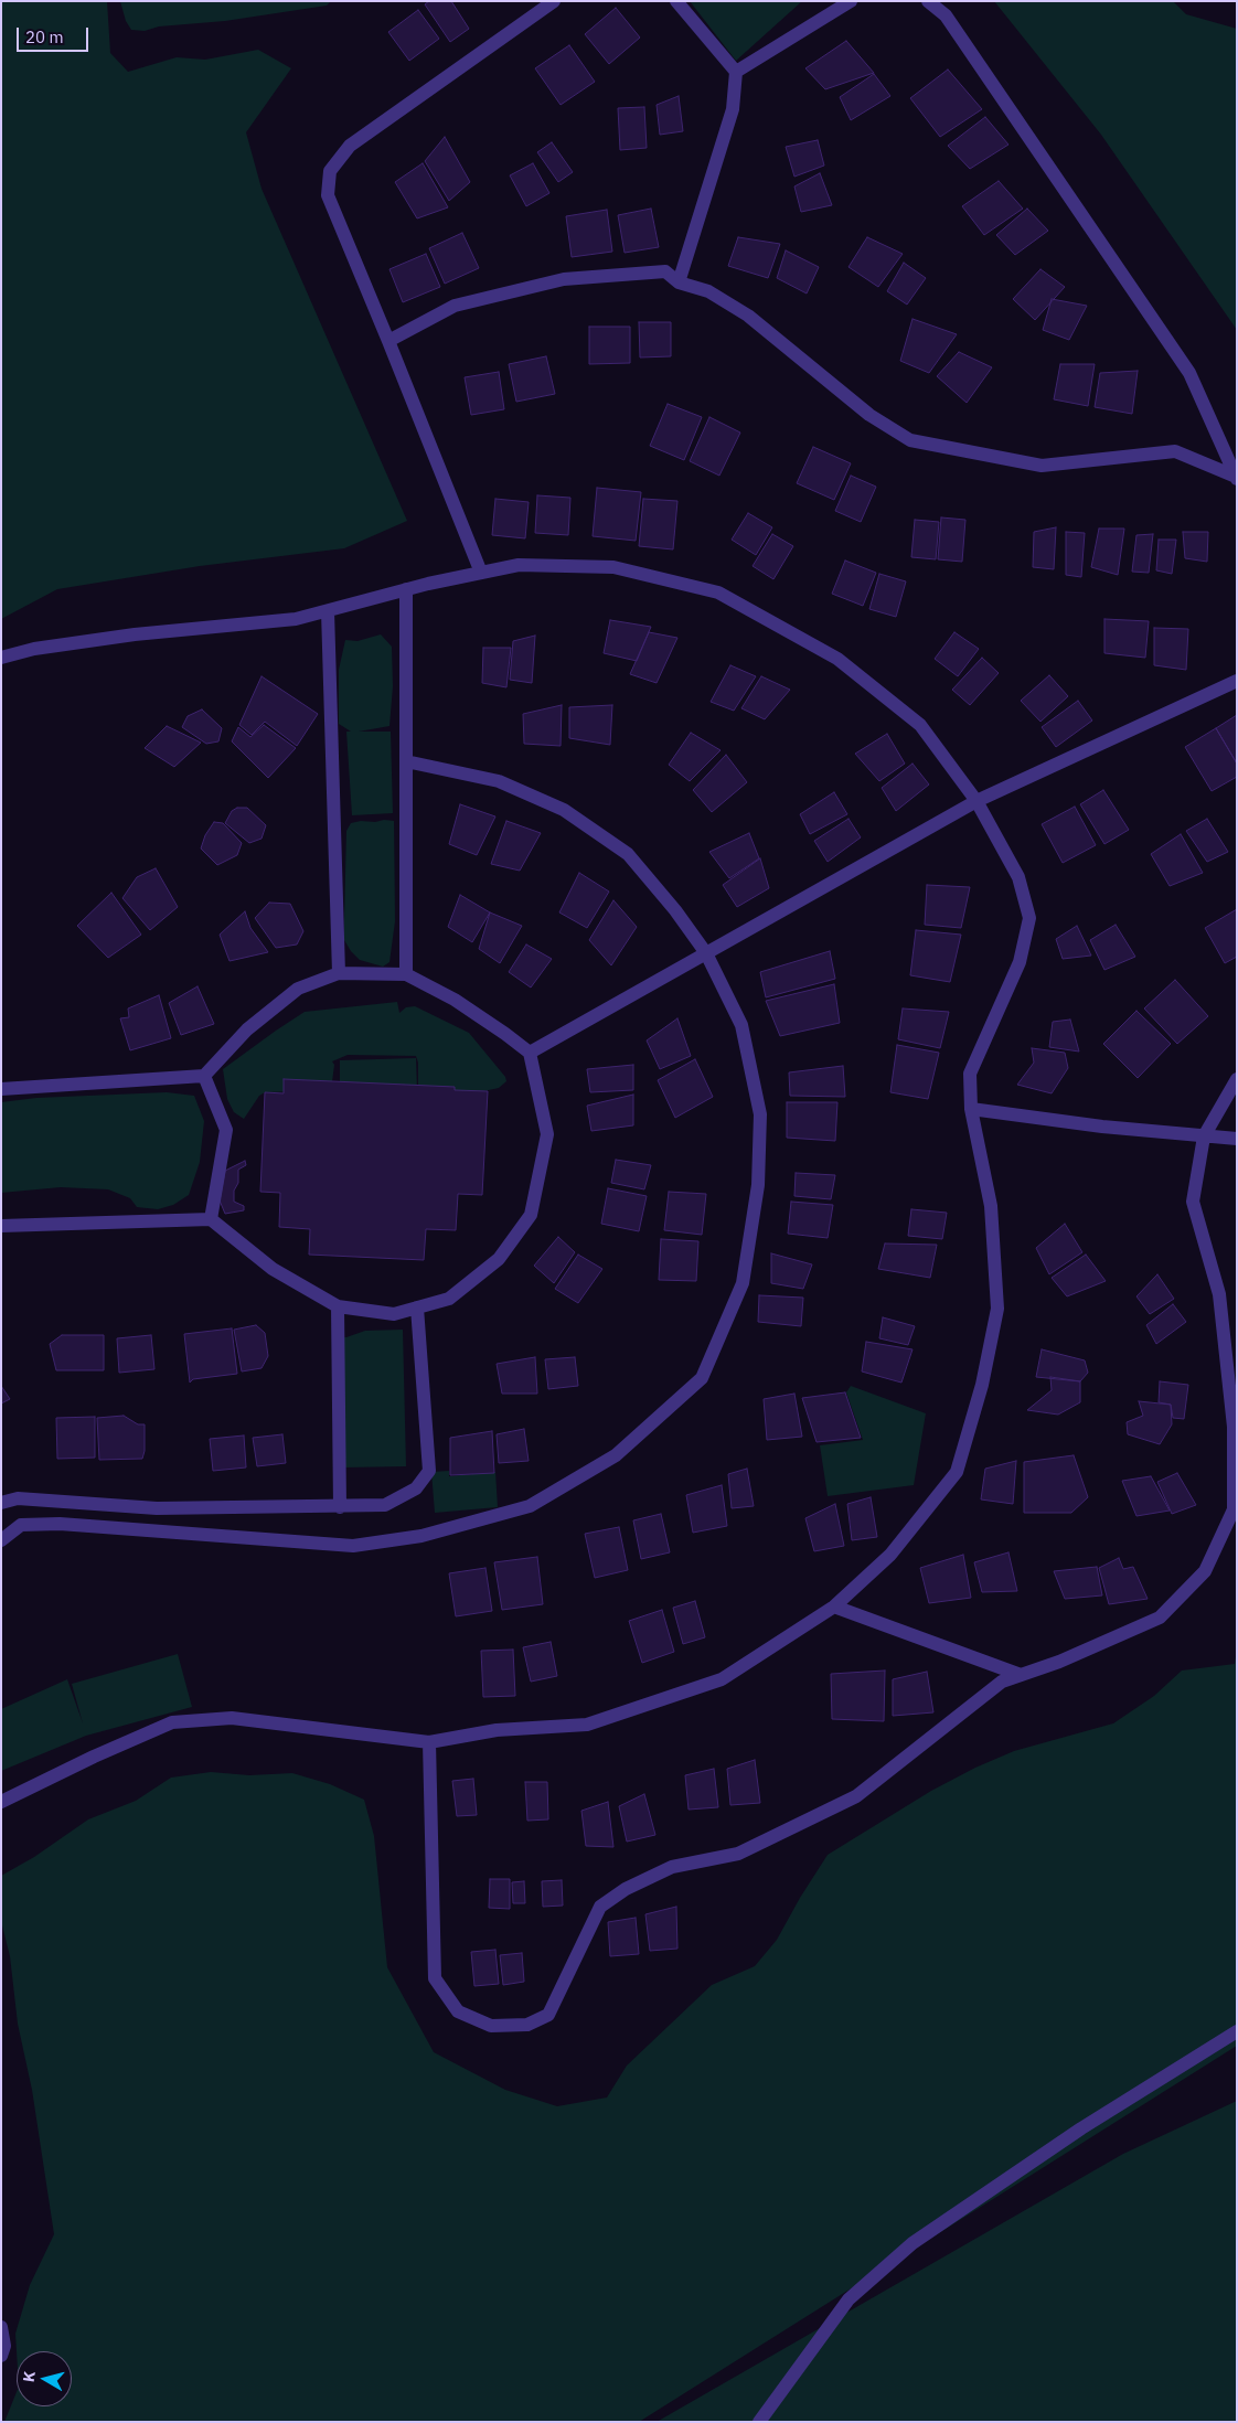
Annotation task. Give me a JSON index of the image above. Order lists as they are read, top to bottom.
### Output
{
  "scale_bar": "20 m",
  "north": "left"
}
